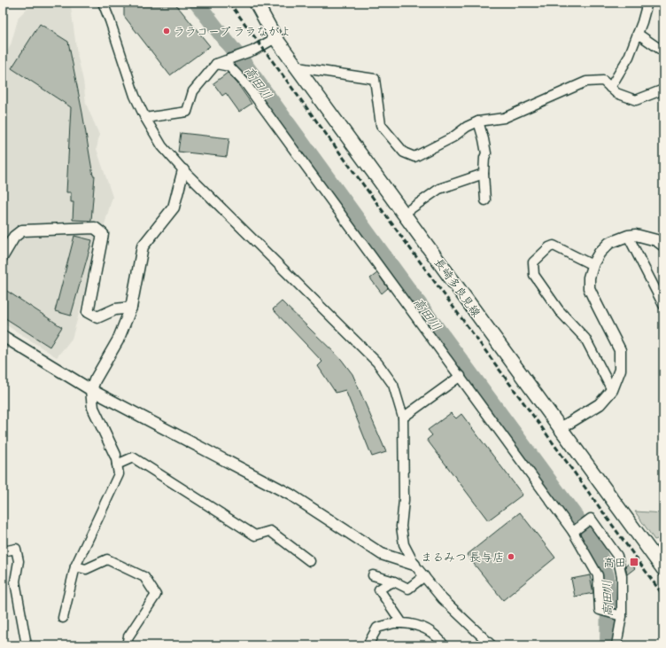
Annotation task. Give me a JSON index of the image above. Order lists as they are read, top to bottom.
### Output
{
  "streets": {
    "main road": ["長崎多良見線"]
  },
  "water": ["高田川"],
  "places": {
    "other": ["ララコープ ララながよ", "まるみつ 長与店"],
    "transit": ["高田"]
  }
}
